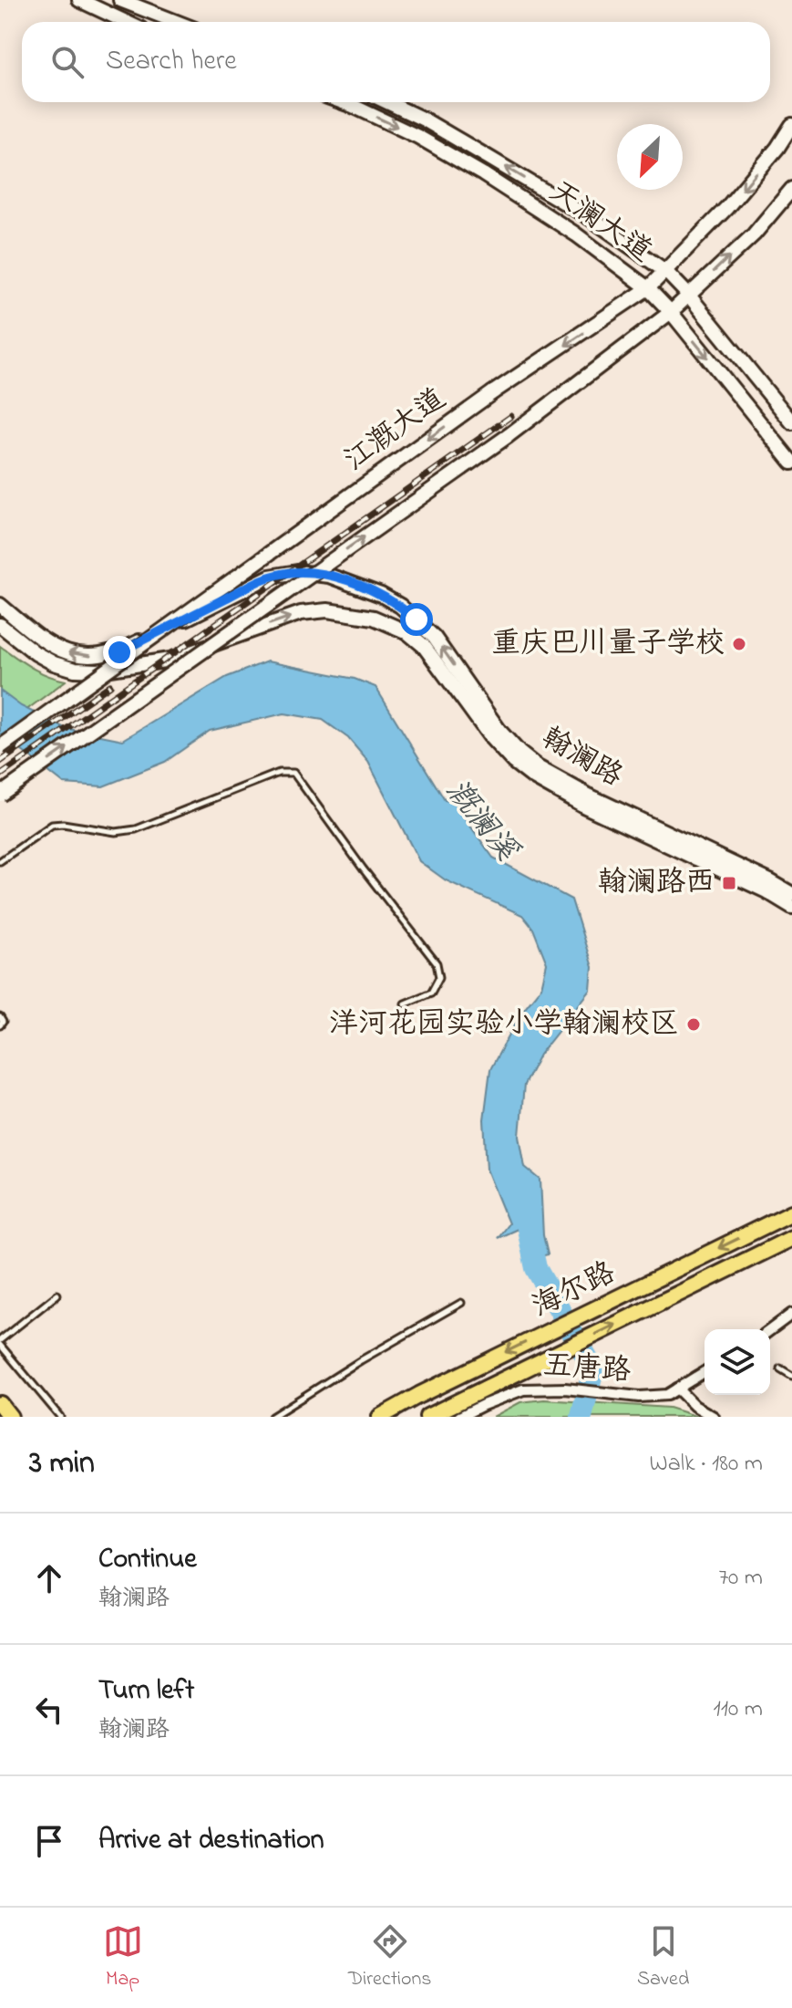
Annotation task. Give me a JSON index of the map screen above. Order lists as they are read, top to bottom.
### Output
{
  "streets": {
    "main road": ["海尔路"],
    "street": [
      "天澜大道",
      "江溉大道",
      "翰澜路",
      "五唐路"
    ]
  },
  "crossings": [
    ["天澜大道", "江溉大道"]
  ],
  "water": ["溉澜溪"],
  "places": {
    "other": ["重庆巴川量子学校", "洋河花园实验小学翰澜校区"],
    "transit": ["翰澜路西"]
  },
  "north": "bottom left",
  "page": {
    "search": "Search here",
    "heading": ["3 min", "Walk · 180 m"],
    "list": [
      ["Continue", "翰澜路", "70 m"],
      ["Turn left", "翰澜路", "110 m"],
      "Arrive at destination"
    ],
    "nav": ["Map", "Directions", "Saved"]
  }
}
